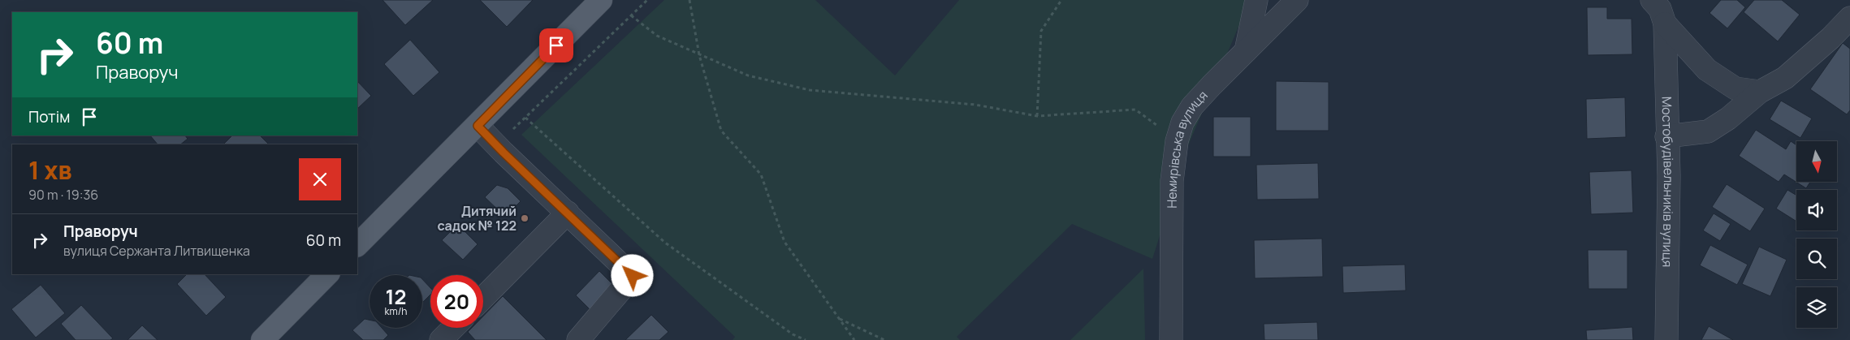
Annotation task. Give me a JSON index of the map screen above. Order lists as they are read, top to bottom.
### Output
{
  "streets": {
    "street": ["Немирівська вулиця", "Мостобудівельників вулиця"]
  },
  "places": ["Дитячий садок № 122"],
  "north": "bottom",
  "page": {
    "turn": ["60 m", "Праворуч"],
    "then": "Потім",
    "heading": ["1 хв", "90 m · 19:36"],
    "list": [
      {
        "name": "Праворуч",
        "note": "вулиця Сержанта Литвищенка",
        "value": "60 m"
      }
    ],
    "speed": "12 km/h",
    "limit": "20"
  }
}
